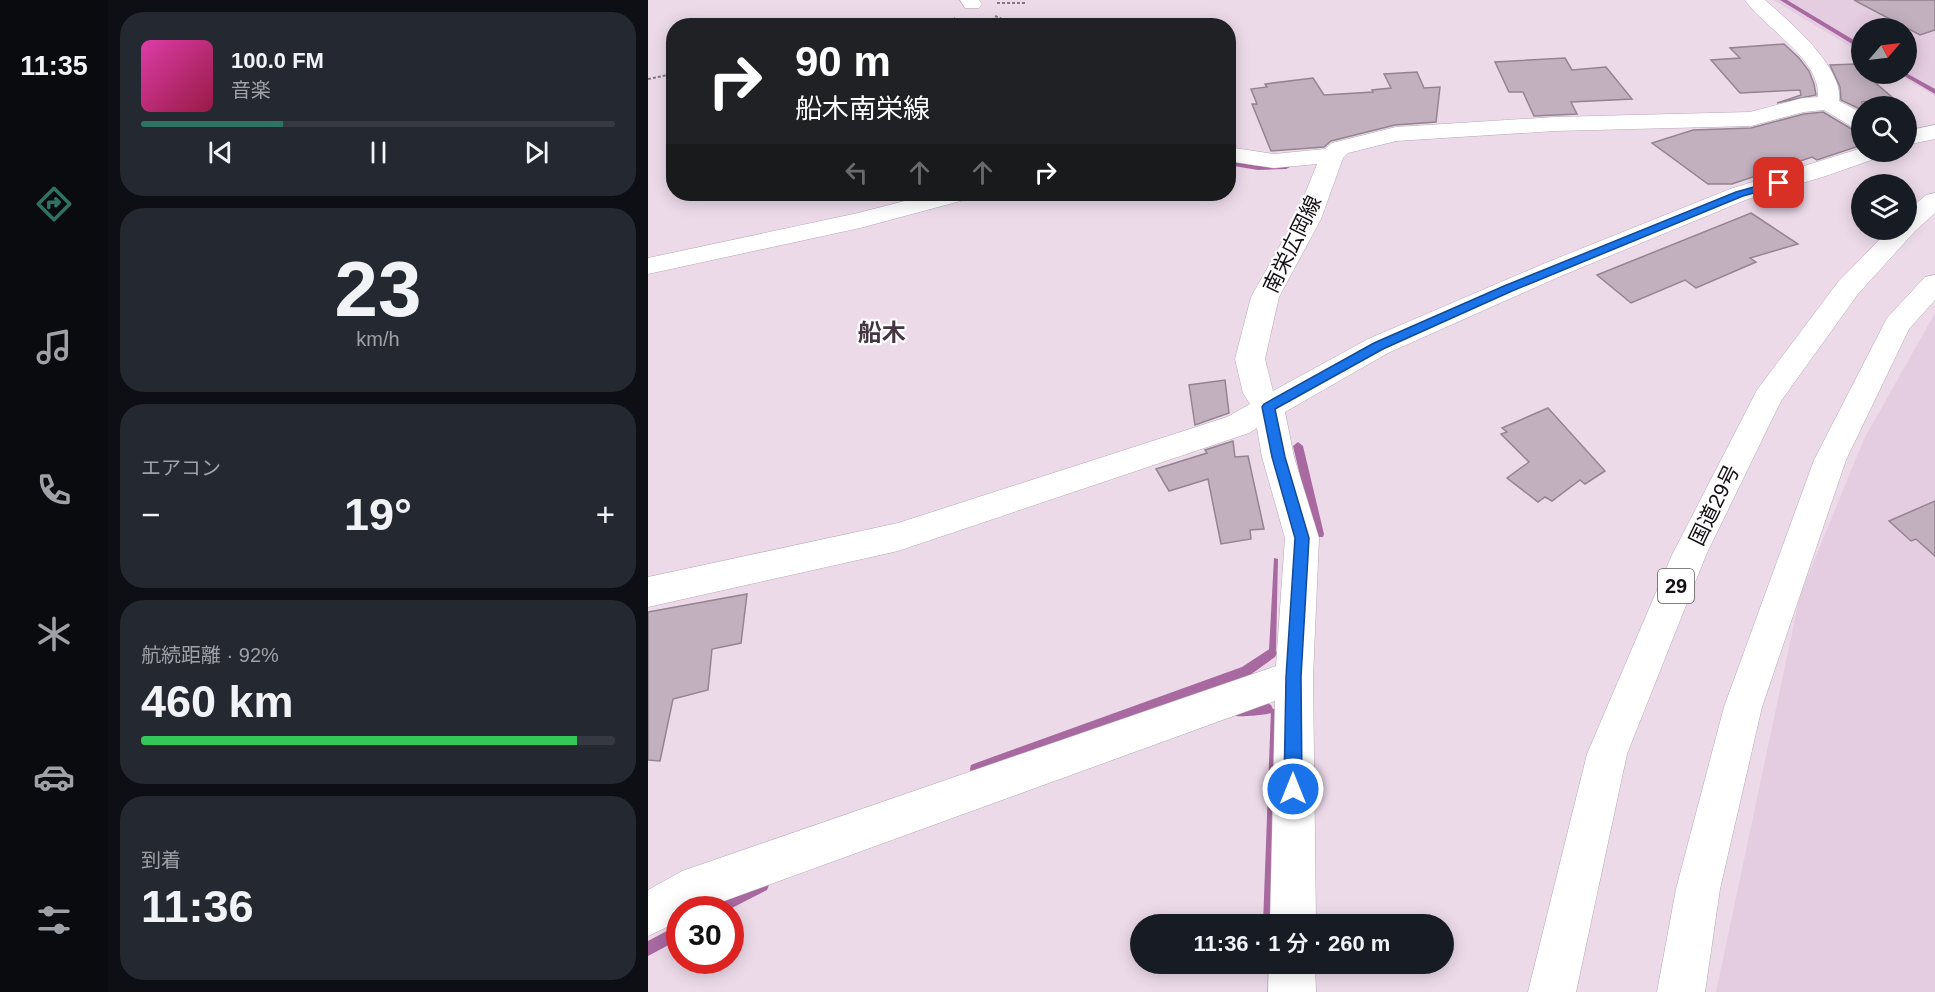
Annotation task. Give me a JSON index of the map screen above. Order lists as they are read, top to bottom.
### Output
{
  "streets": {
    "main road": ["南栄広岡線", "国道29号", "29"]
  },
  "districts": ["船木"],
  "north": "top right",
  "page": {
    "tabs": "11:35",
    "turn": ["90 m", "船木南栄線"],
    "song": ["100.0 FM", "音楽"],
    "tile": [
      ["23", "km/h"],
      "エアコン",
      ["航続距離 · 92%", "460 km"],
      ["到着", "11:36"]
    ],
    "heat": ["−", "19°", "+"],
    "limit": "30",
    "trip": "11:36 · 1 分 · 260 m"
  }
}
